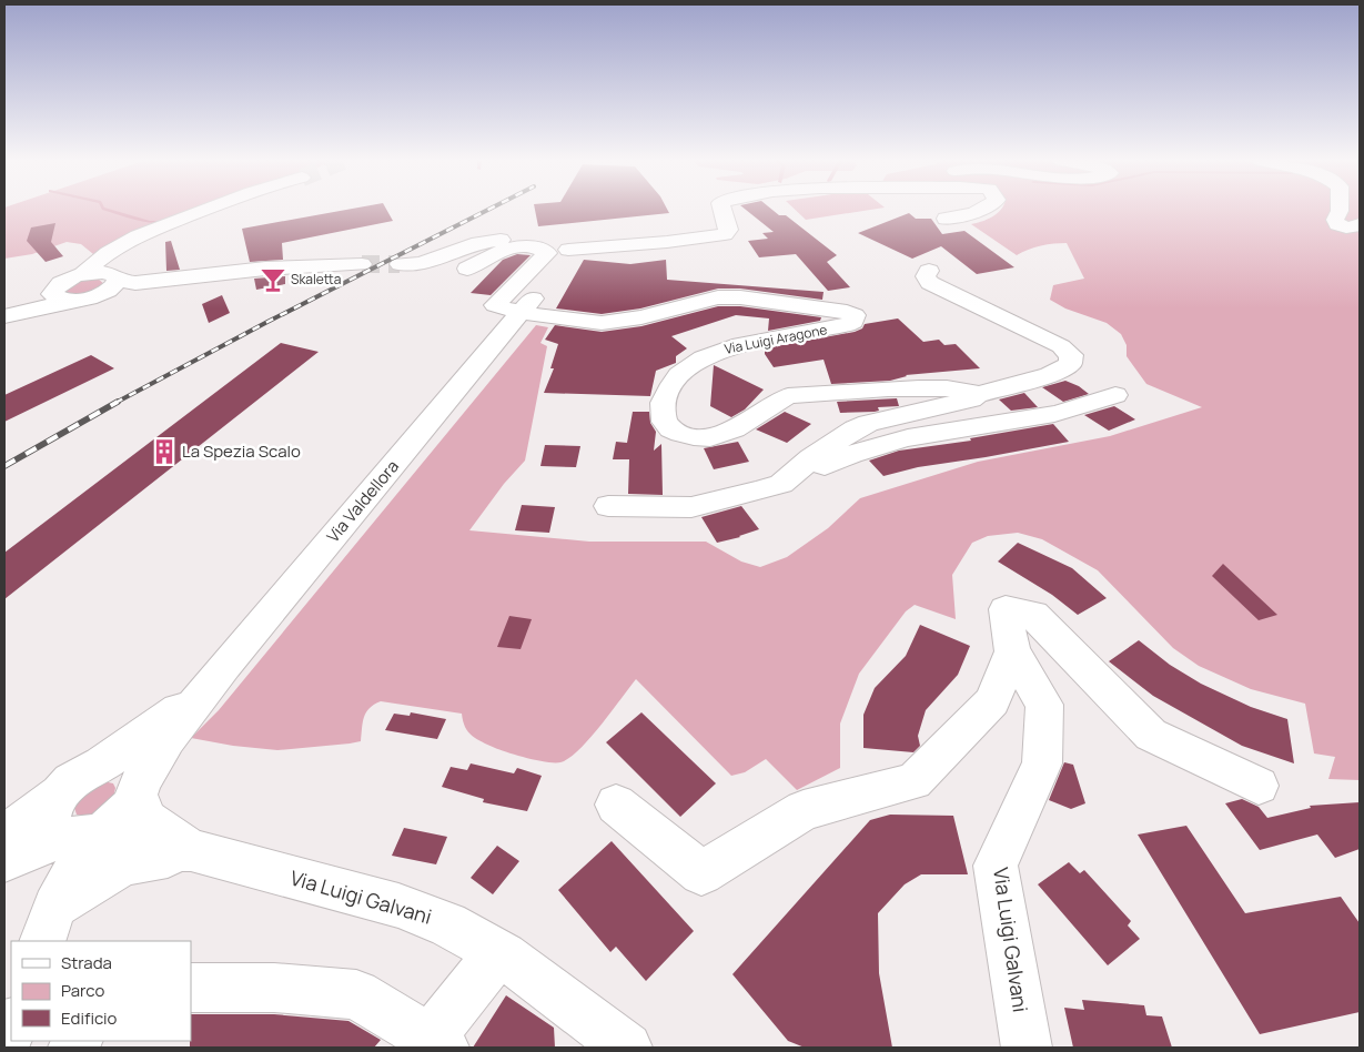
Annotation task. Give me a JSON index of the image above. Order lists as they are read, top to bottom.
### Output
{
  "streets": {
    "street": ["Via Luigi Aragone", "Via Valdellora", "Via Luigi Galvani"]
  },
  "crossings": [
    ["Via Luigi Aragone", "Via Valdellora"],
    ["Via Valdellora", "Via Luigi Galvani"]
  ],
  "places": {
    "bar": ["Skaletta"],
    "building": ["La Spezia Scalo"]
  },
  "legend": ["Strada", "Parco", "Edificio"]
}
